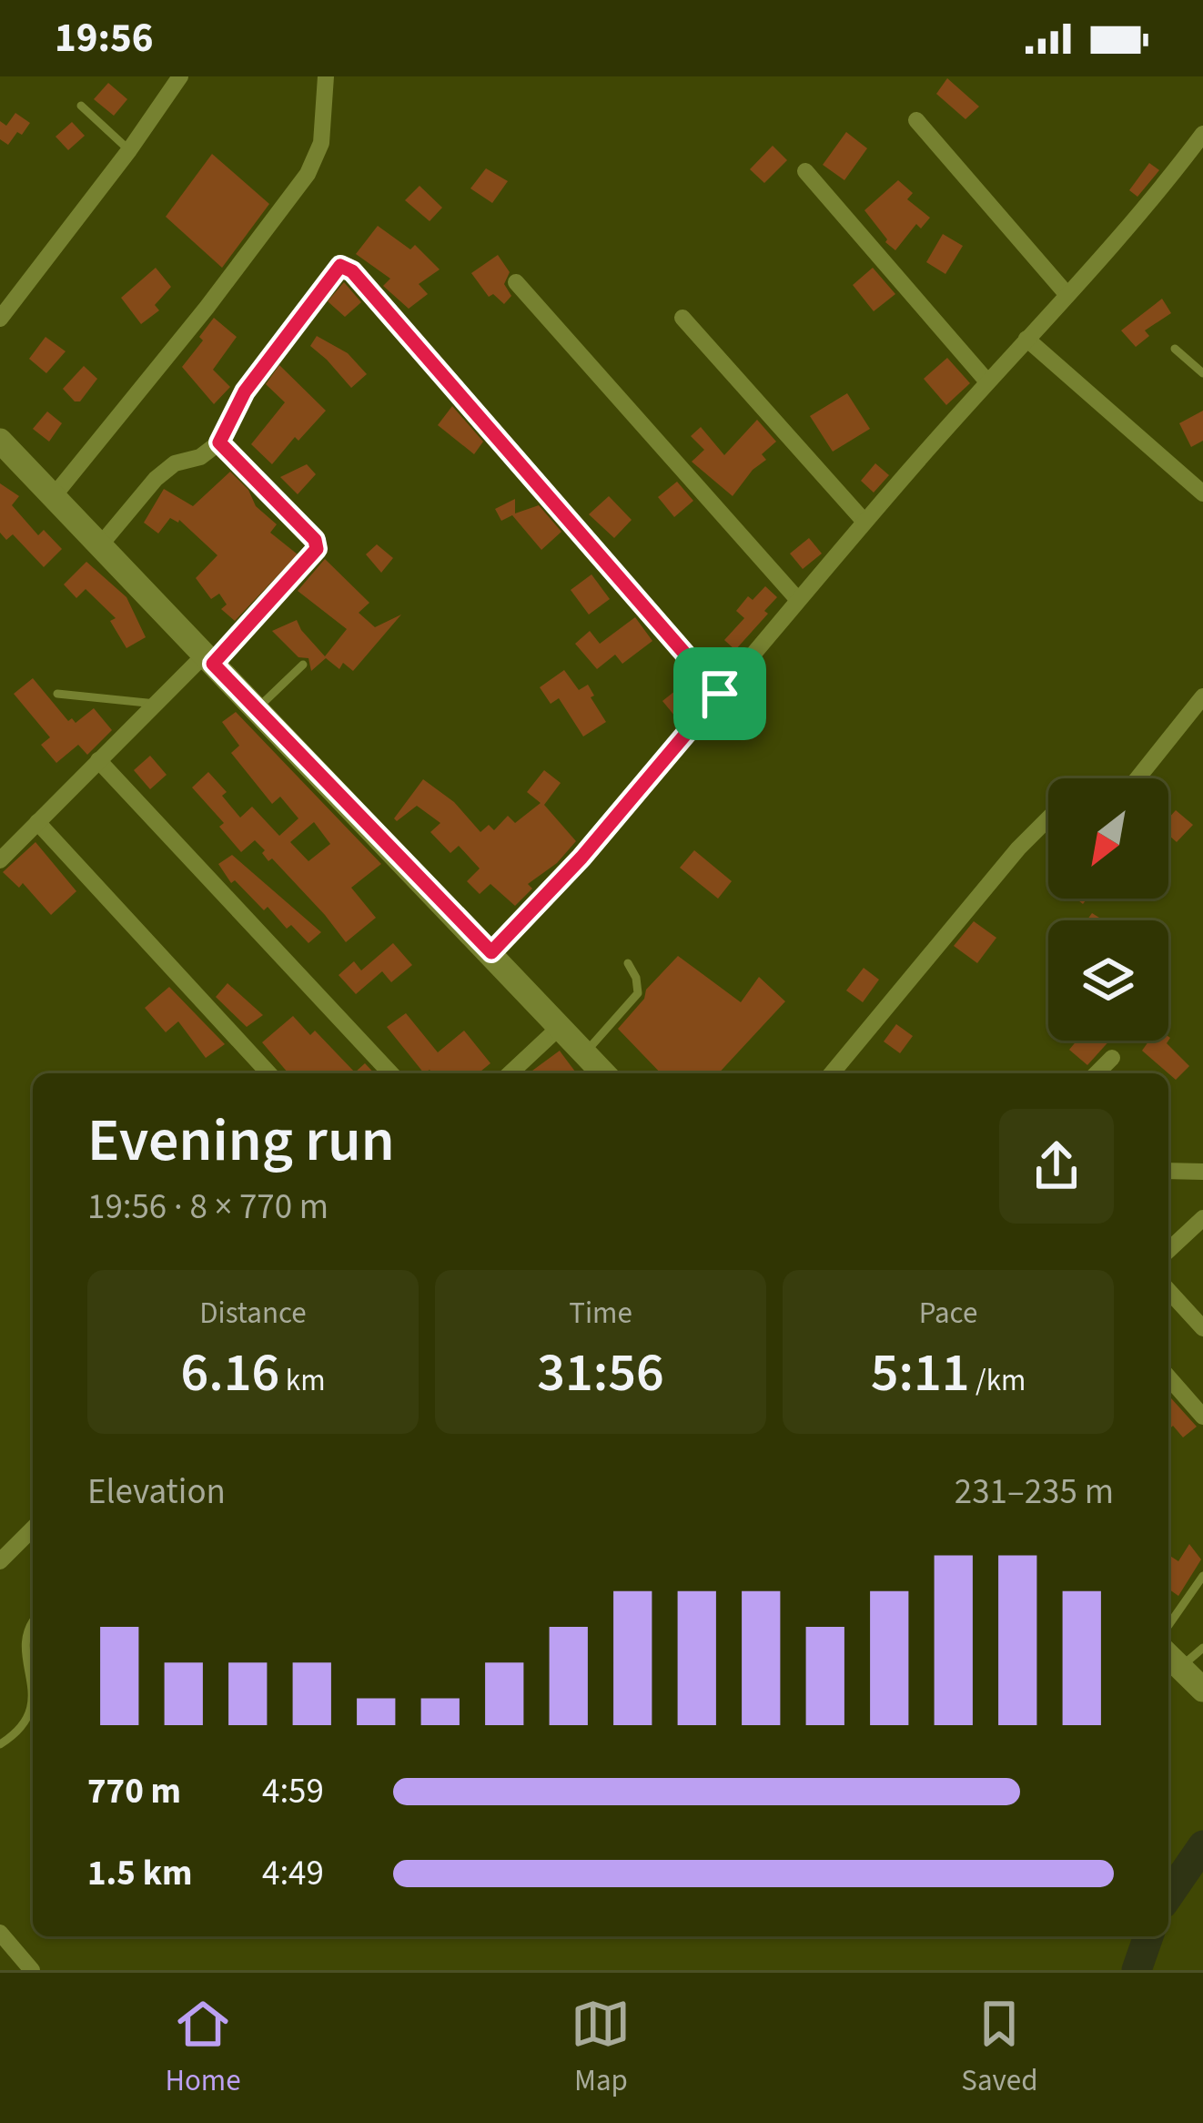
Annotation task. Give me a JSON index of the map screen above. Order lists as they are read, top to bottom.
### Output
{
  "north": "bottom left",
  "page": {
    "status": "19:56",
    "heading": ["Evening run", "19:56 · 8 × 770 m"],
    "stats": [
      ["Distance", "6.16 km"],
      ["Time", "31:56"],
      ["Pace", "5:11 /km"]
    ],
    "chart": ["Elevation", "231–235 m"],
    "list": [
      {
        "name": "770 m",
        "note": "4:59"
      },
      {
        "name": "1.5 km",
        "note": "4:49"
      }
    ],
    "tabs": ["Home", "Map", "Saved"]
  }
}
